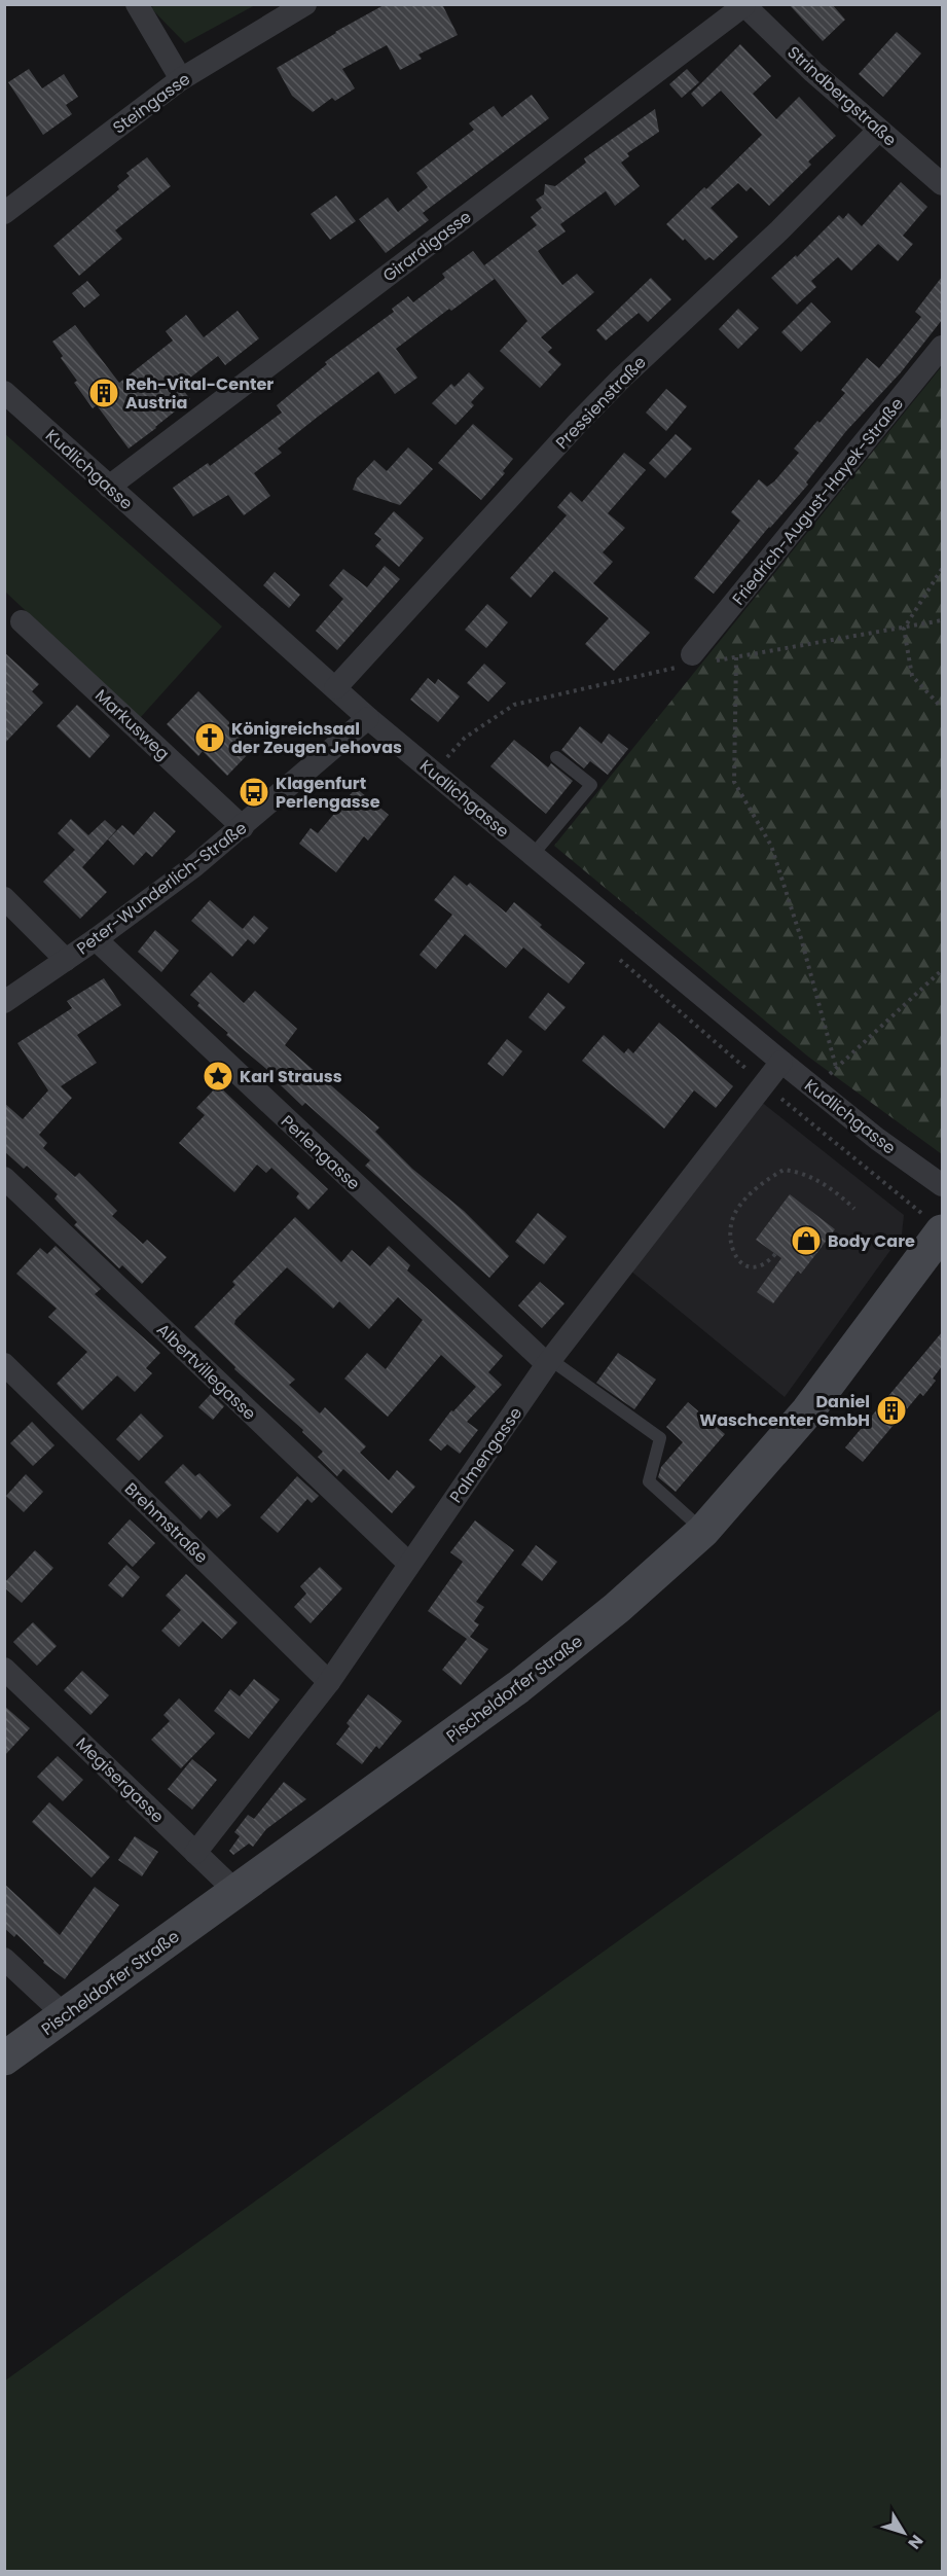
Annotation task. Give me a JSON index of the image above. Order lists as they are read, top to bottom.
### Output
{
  "streets": {
    "main road": ["Pischeldorfer Straße"],
    "street": [
      "Strindbergstraße",
      "Steingasse",
      "Girardigasse",
      "Pressienstraße",
      "Kudlichgasse",
      "Friedrich-August-Hayek-Straße",
      "Markusweg",
      "Peter-Wunderlich-Straße",
      "Perlengasse",
      "Albertvillegasse",
      "Palmengasse",
      "Brehmstraße",
      "Megisergasse"
    ]
  },
  "crossings": [
    ["Strindbergstraße", "Girardigasse"],
    ["Strindbergstraße", "Pressienstraße"],
    ["Girardigasse", "Kudlichgasse"],
    ["Pressienstraße", "Kudlichgasse"],
    ["Kudlichgasse", "Peter-Wunderlich-Straße"],
    ["Kudlichgasse", "Palmengasse"],
    ["Markusweg", "Peter-Wunderlich-Straße"],
    ["Peter-Wunderlich-Straße", "Perlengasse"],
    ["Perlengasse", "Palmengasse"],
    ["Albertvillegasse", "Palmengasse"],
    ["Palmengasse", "Brehmstraße"],
    ["Palmengasse", "Megisergasse"],
    ["Pischeldorfer Straße", "Megisergasse"]
  ],
  "places": {
    "building": ["Reh-Vital-Center Austria", "Daniel Waschcenter GmbH"],
    "church": ["Königreichsaal der Zeugen Jehovas"],
    "bus stop": ["Klagenfurt Perlengasse"],
    "place": ["Karl Strauss"],
    "shop": ["Body Care"]
  },
  "north": "bottom right"
}
